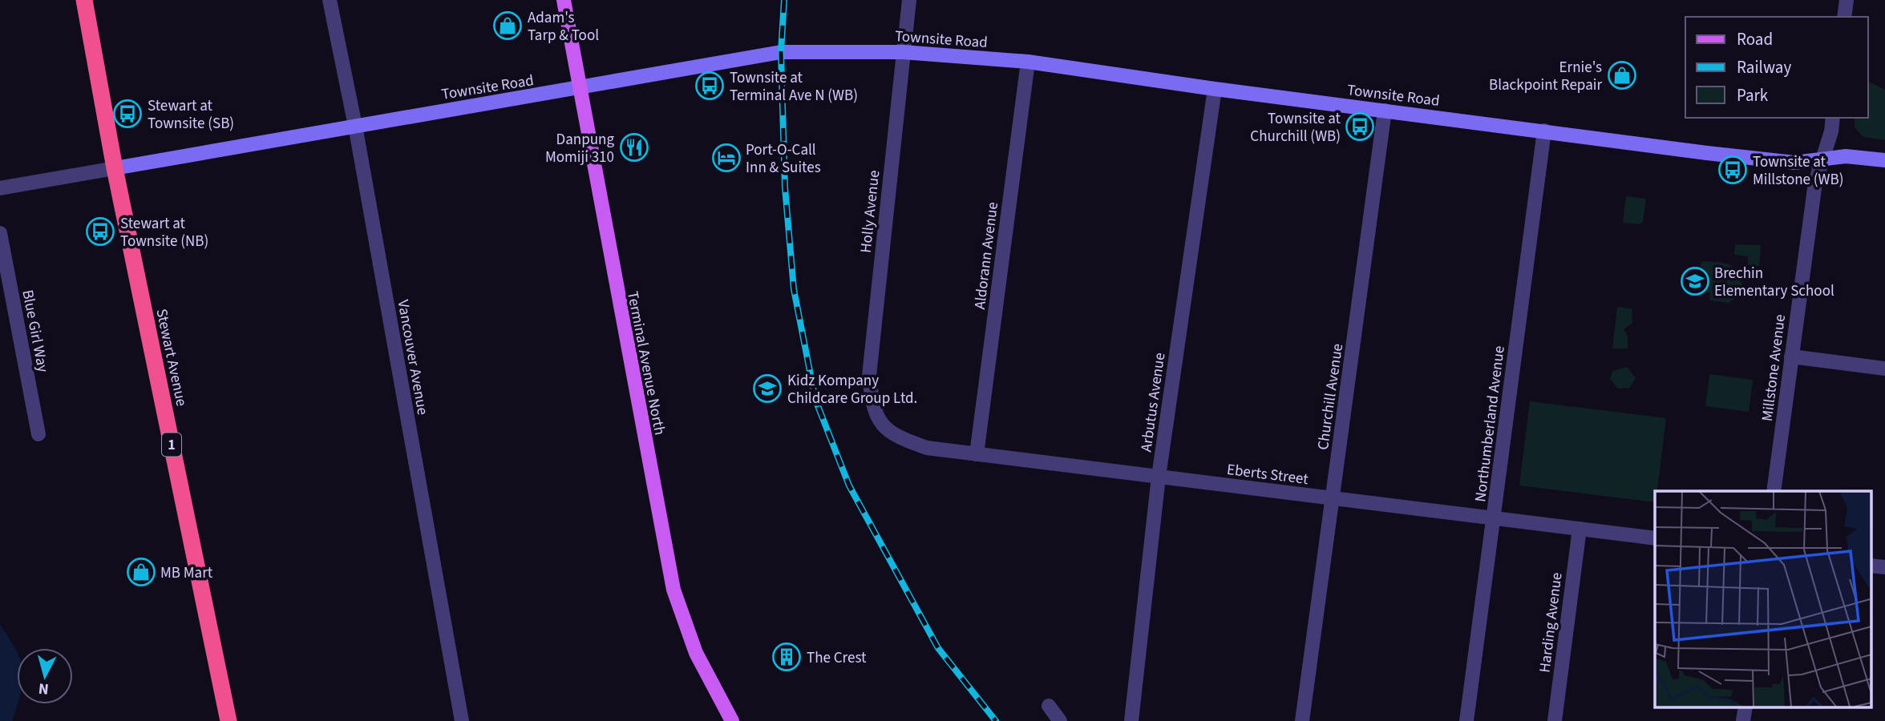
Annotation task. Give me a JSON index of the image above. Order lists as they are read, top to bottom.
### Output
{
  "streets": {
    "highway": ["Stewart Avenue", "1"],
    "main road": ["Terminal Avenue North"],
    "street": [
      "Townsite Road",
      "Holly Avenue",
      "Aldorann Avenue",
      "Blue Girl Way",
      "Vancouver Avenue",
      "Millstone Avenue",
      "Churchill Avenue",
      "Arbutus Avenue",
      "Northumberland Avenue",
      "Eberts Street",
      "Harding Avenue"
    ]
  },
  "crossings": [
    ["Townsite Road", "Holly Avenue"],
    ["Townsite Road", "Aldorann Avenue"],
    ["Townsite Road", "Stewart Avenue"],
    ["Townsite Road", "Vancouver Avenue"],
    ["Townsite Road", "Terminal Avenue North"],
    ["Townsite Road", "Millstone Avenue"],
    ["Townsite Road", "Churchill Avenue"],
    ["Townsite Road", "Arbutus Avenue"],
    ["Townsite Road", "Northumberland Avenue"],
    ["Holly Avenue", "Eberts Street"],
    ["Aldorann Avenue", "Eberts Street"],
    ["Churchill Avenue", "Eberts Street"],
    ["Arbutus Avenue", "Eberts Street"],
    ["Northumberland Avenue", "Eberts Street"],
    ["Eberts Street", "Harding Avenue"]
  ],
  "places": {
    "shop": ["Adam's Tarp & Tool", "Ernie's Blackpoint Repair", "MB Mart"],
    "bus stop": [
      "Townsite at Terminal Ave N (WB)",
      "Stewart at Townsite (SB)",
      "Townsite at Churchill (WB)",
      "Townsite at Millstone (WB)",
      "Stewart at Townsite (NB)"
    ],
    "restaurant": ["Danpung Momiji 310"],
    "hotel": ["Port-O-Call Inn & Suites"],
    "school or university": ["Brechin Elementary School", "Kidz Kompany Childcare Group Ltd."],
    "building": ["The Crest"]
  },
  "legend": ["Road", "Railway", "Park"],
  "north": "bottom"
}
